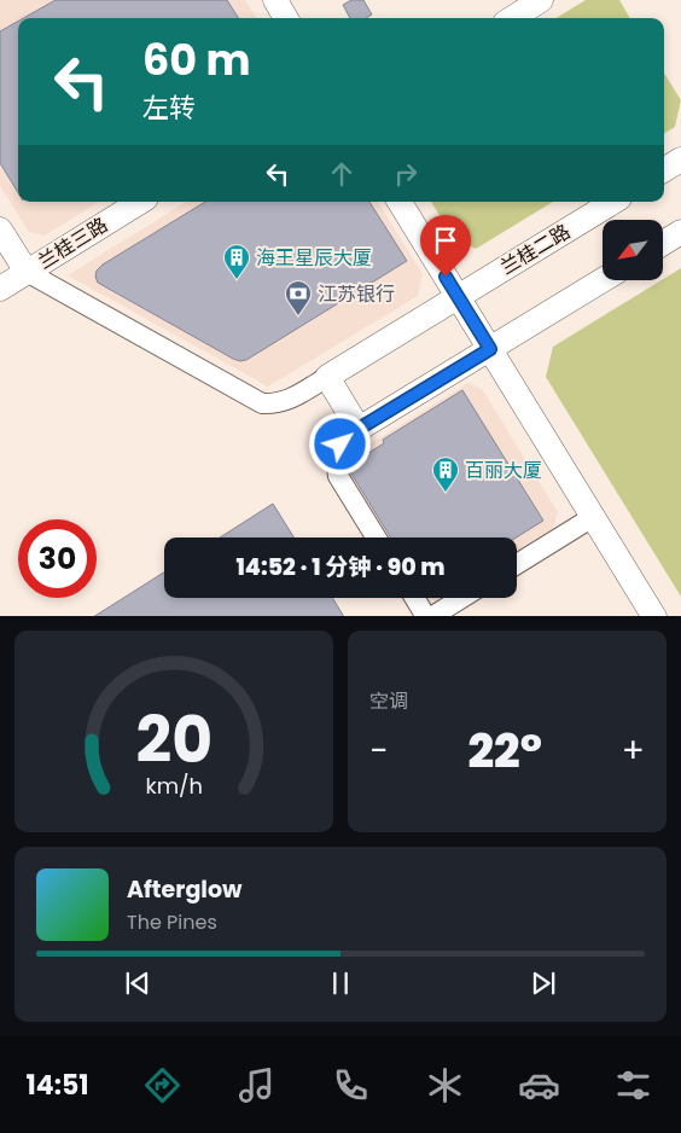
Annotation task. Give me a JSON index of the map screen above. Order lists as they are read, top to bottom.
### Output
{
  "streets": {
    "street": ["兰桂三路", "兰桂二路"]
  },
  "places": {
    "building": ["海王星辰大厦", "百丽大厦"],
    "bank": ["江苏银行"]
  },
  "north": "bottom left",
  "page": {
    "turn": ["60 m", "左转"],
    "limit": "30",
    "trip": "14:52 · 1 分钟 · 90 m",
    "tile": "空调",
    "heat": ["−", "22°", "+"],
    "song": ["Afterglow", "The Pines"],
    "tabs": "14:51",
    "gauge": ["20", "km/h"]
  }
}
